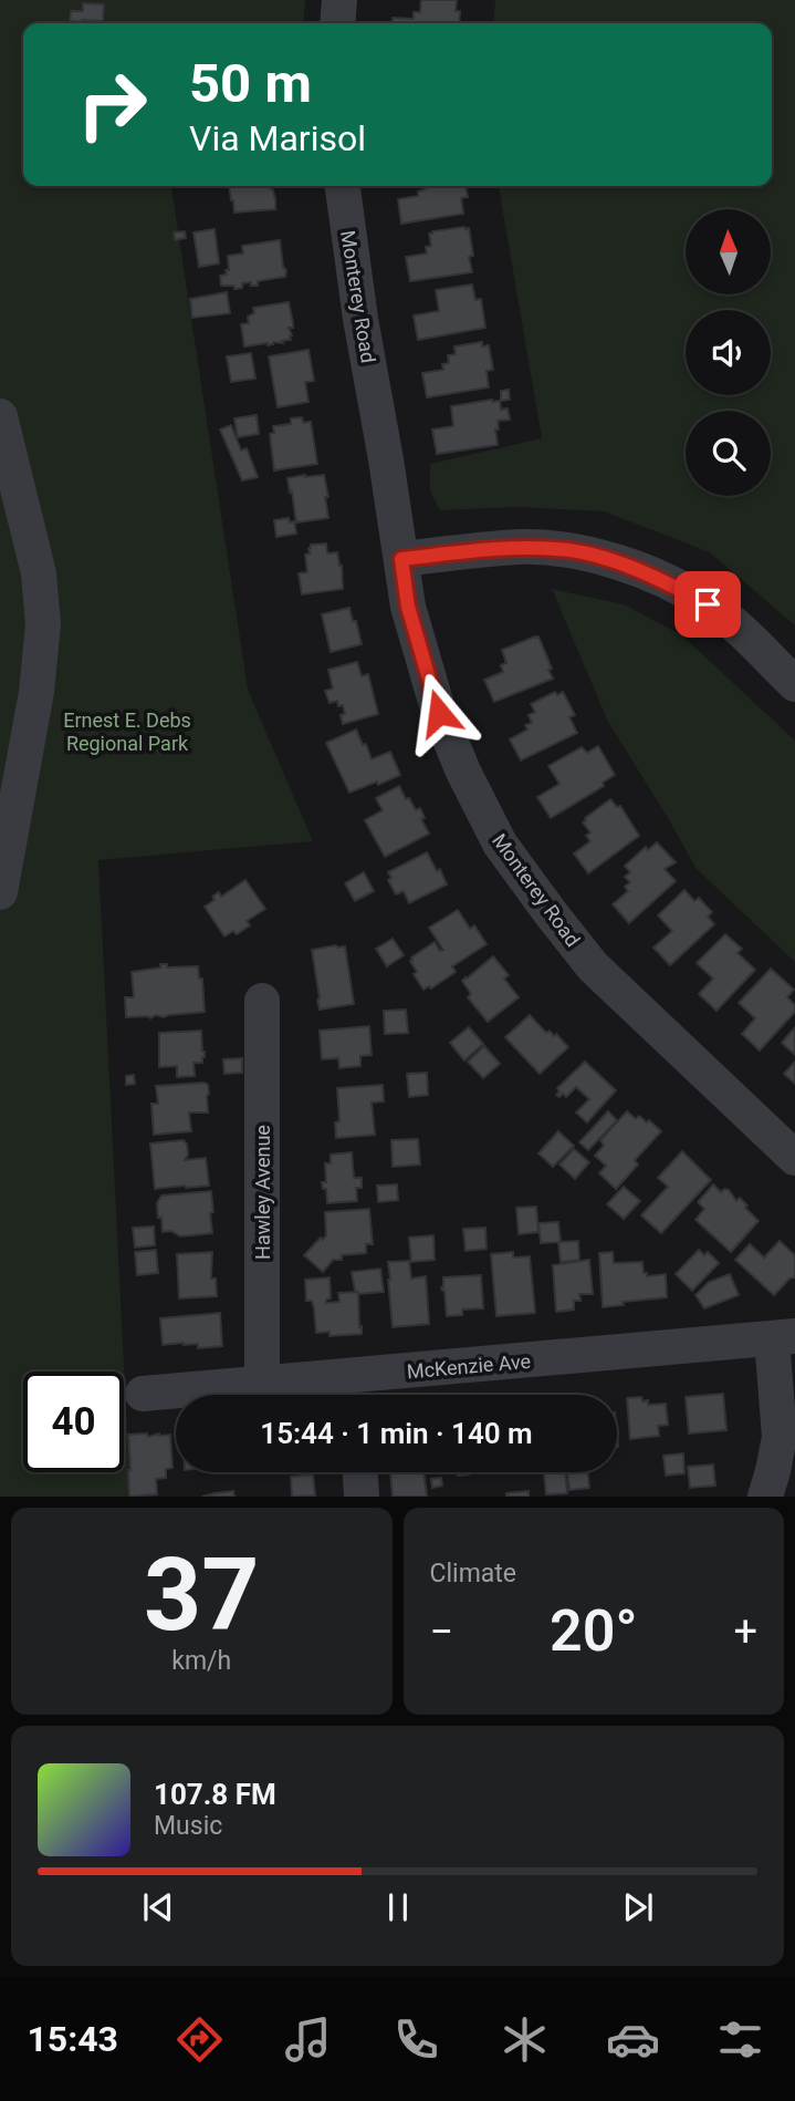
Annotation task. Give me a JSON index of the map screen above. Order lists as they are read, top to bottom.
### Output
{
  "streets": {
    "street": ["Monterey Road", "Hawley Avenue", "McKenzie Ave"]
  },
  "crossings": [
    ["Hawley Avenue", "McKenzie Ave"]
  ],
  "parks": ["Ernest E. Debs Regional Park"],
  "north": "top",
  "page": {
    "turn": ["50 m", "Via Marisol"],
    "limit": "40",
    "trip": "15:44 · 1 min · 140 m",
    "tile": [
      ["37", "km/h"],
      "Climate"
    ],
    "heat": ["−", "20°", "+"],
    "song": ["107.8 FM", "Music"],
    "tabs": "15:43"
  }
}
